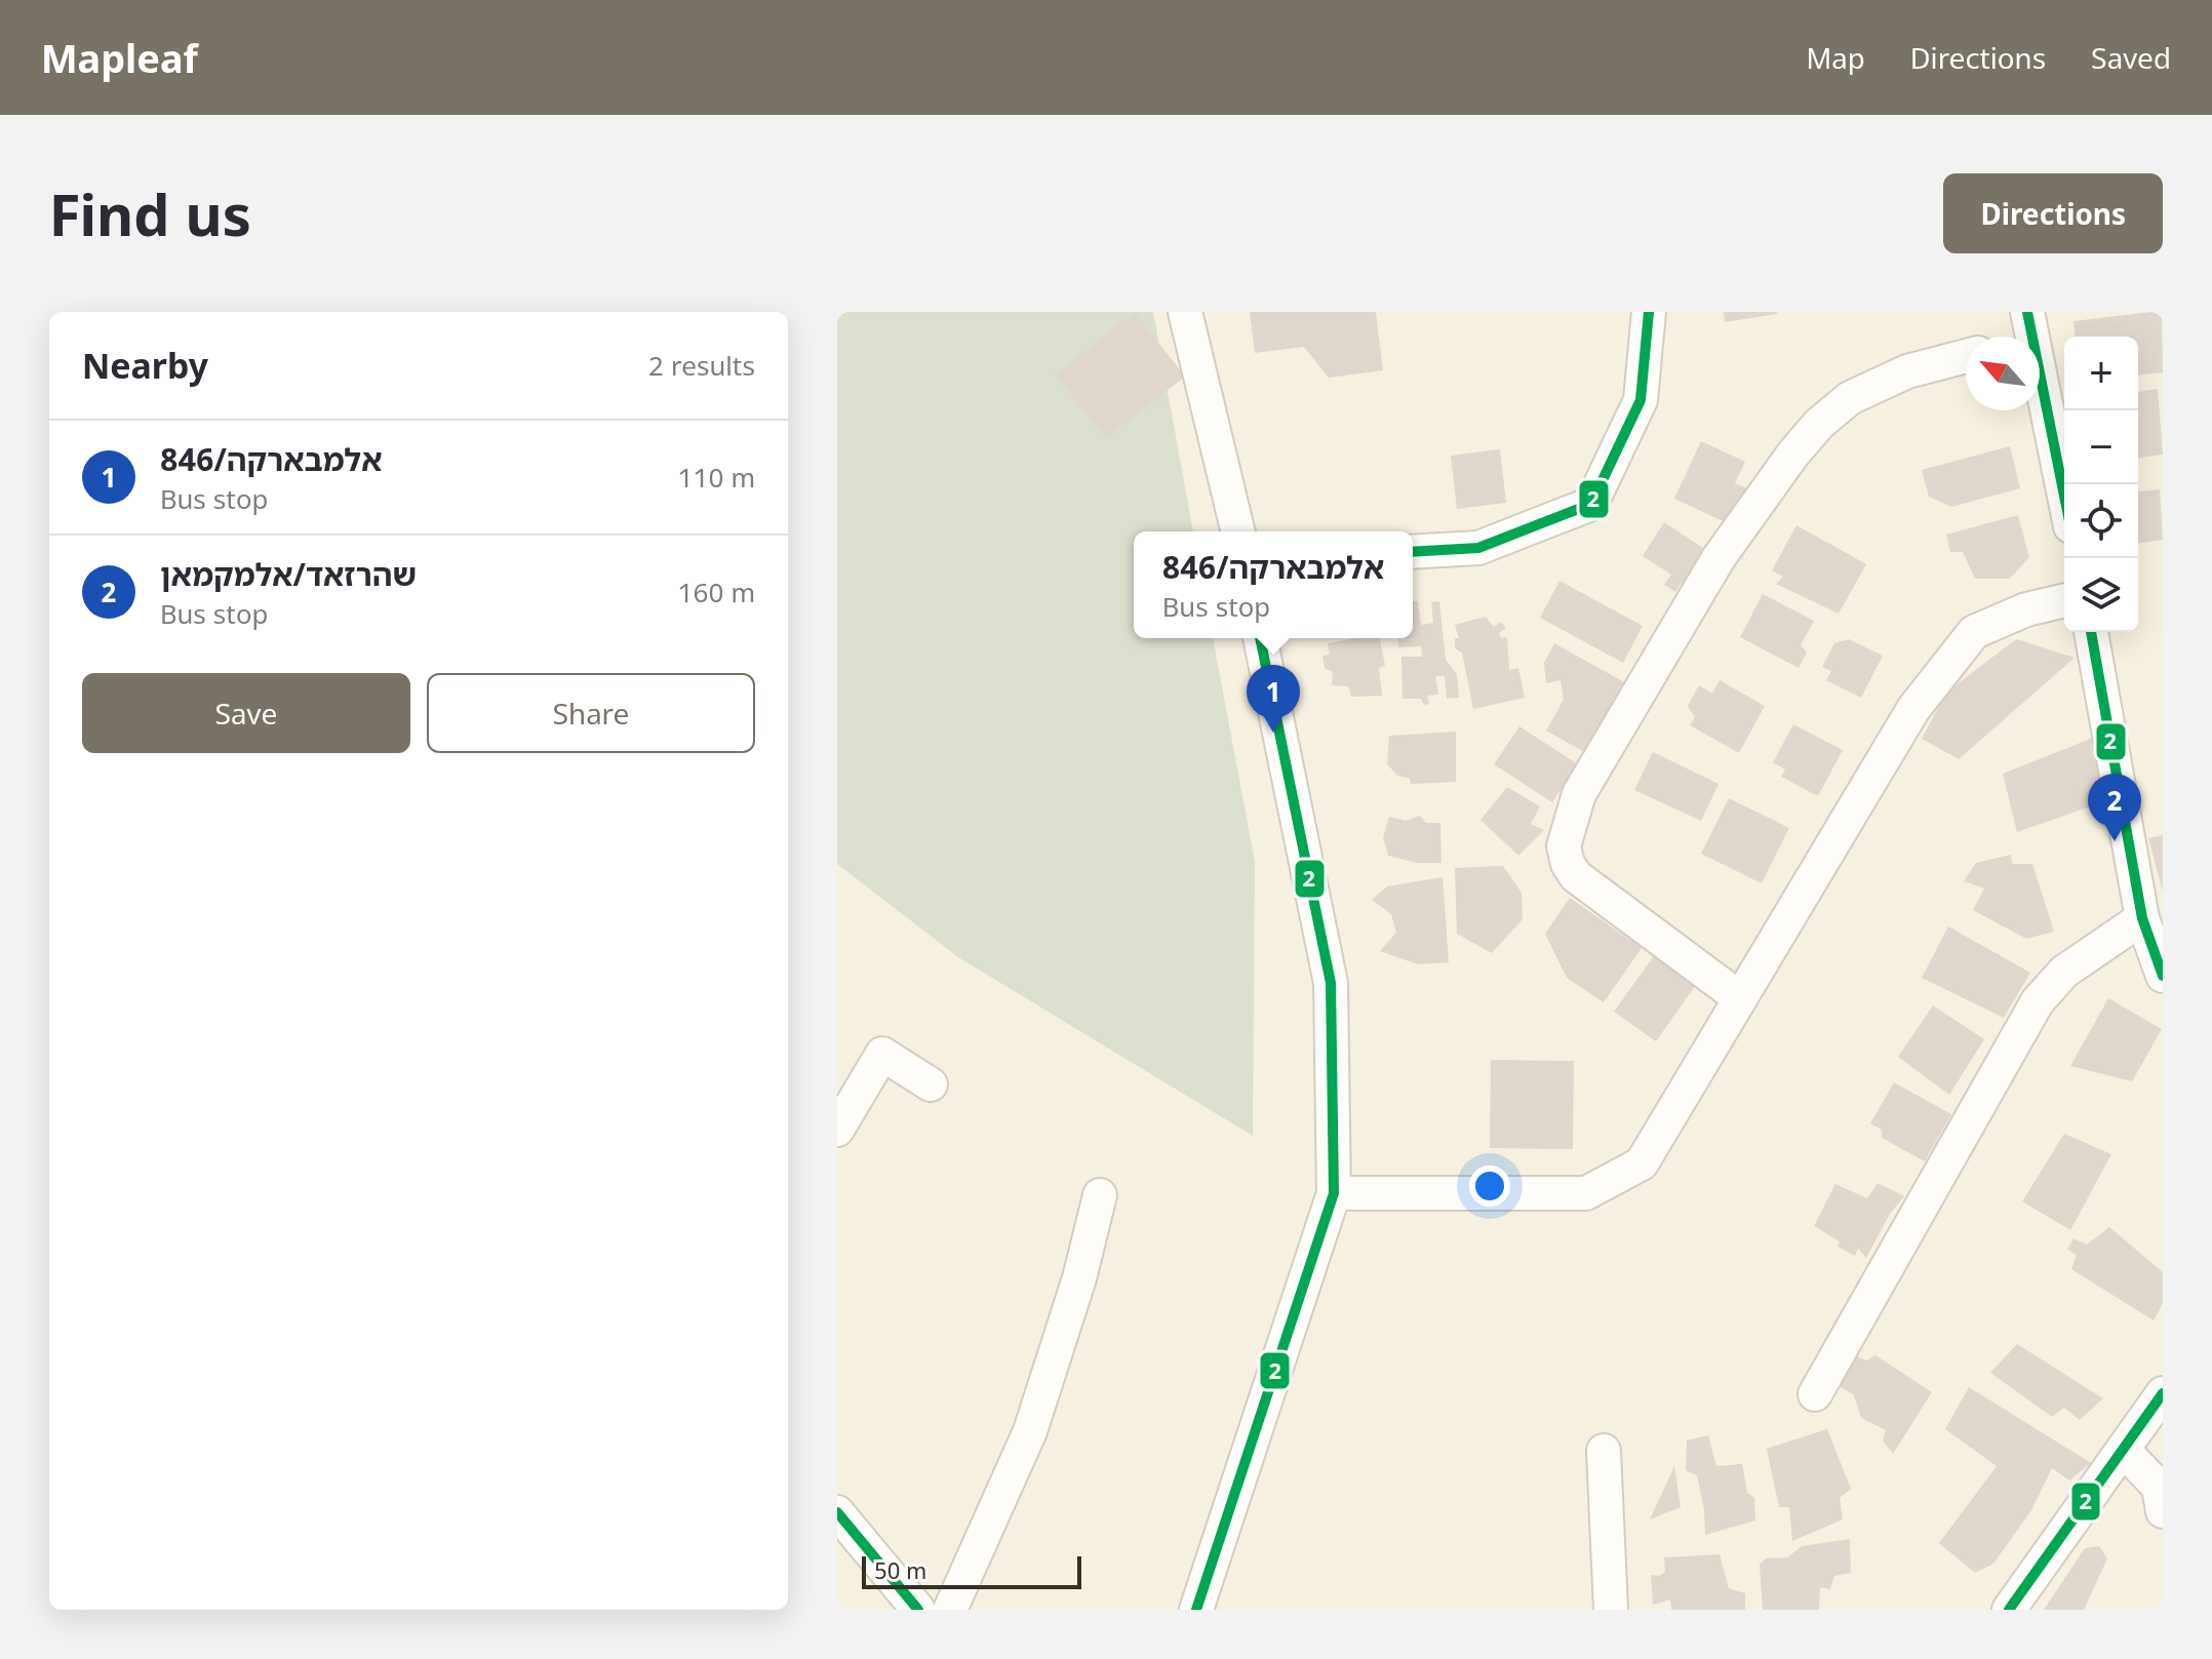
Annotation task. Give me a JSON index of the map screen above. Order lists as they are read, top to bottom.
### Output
{
  "lines": ["transit line 2"],
  "scale_bar": "50 m",
  "north": "top left",
  "page": {
    "header": "Mapleaf",
    "nav": ["Map", "Directions", "Saved"],
    "buttons": [
      "Directions",
      ["Save", "Share"]
    ],
    "title": "Find us",
    "heading": ["Nearby", "2 results"],
    "map_buttons": ["+", "−"],
    "list": [
      {
        "mark": "1",
        "name": "אלמבארקה/846",
        "note": "Bus stop",
        "value": "110 m"
      },
      {
        "mark": "2",
        "name": "שהרזאד/אלמקמאן",
        "note": "Bus stop",
        "value": "160 m"
      }
    ],
    "popup": ["אלמבארקה/846", "Bus stop"],
    "pins": ["1", "2"],
    "scale": "50 m"
  }
}
